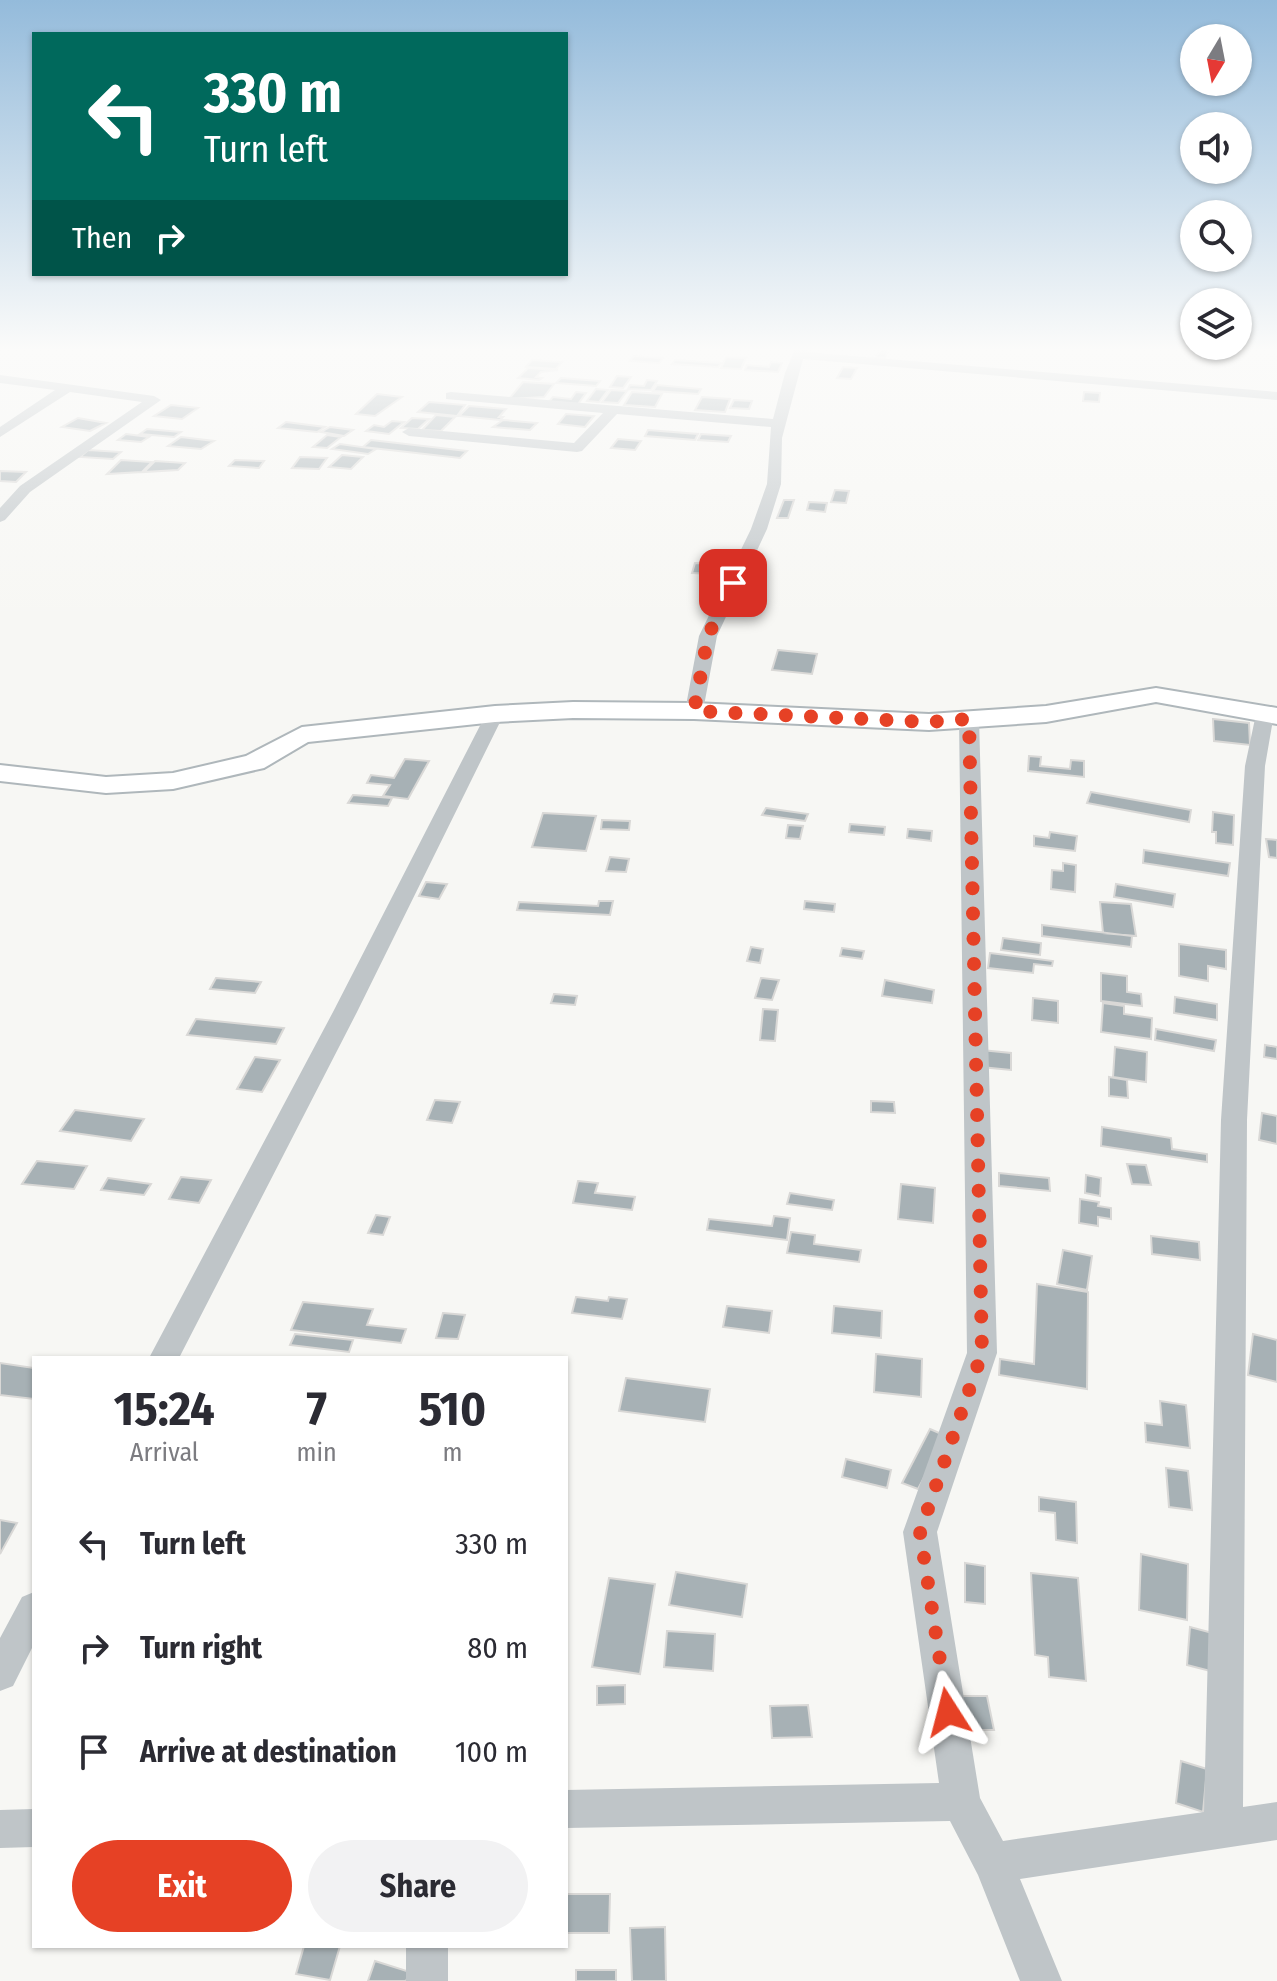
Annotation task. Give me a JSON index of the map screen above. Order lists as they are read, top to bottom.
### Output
{
  "north": "bottom",
  "page": {
    "turn": ["330 m", "Turn left"],
    "then": "Then",
    "eta": [
      "15:24",
      "Arrival",
      "7",
      "min",
      "510",
      "m"
    ],
    "list": [
      {
        "name": "Turn left",
        "value": "330 m"
      },
      {
        "name": "Turn right",
        "value": "80 m"
      },
      {
        "name": "Arrive at destination",
        "value": "100 m"
      }
    ],
    "buttons": ["Exit", "Share"]
  }
}
